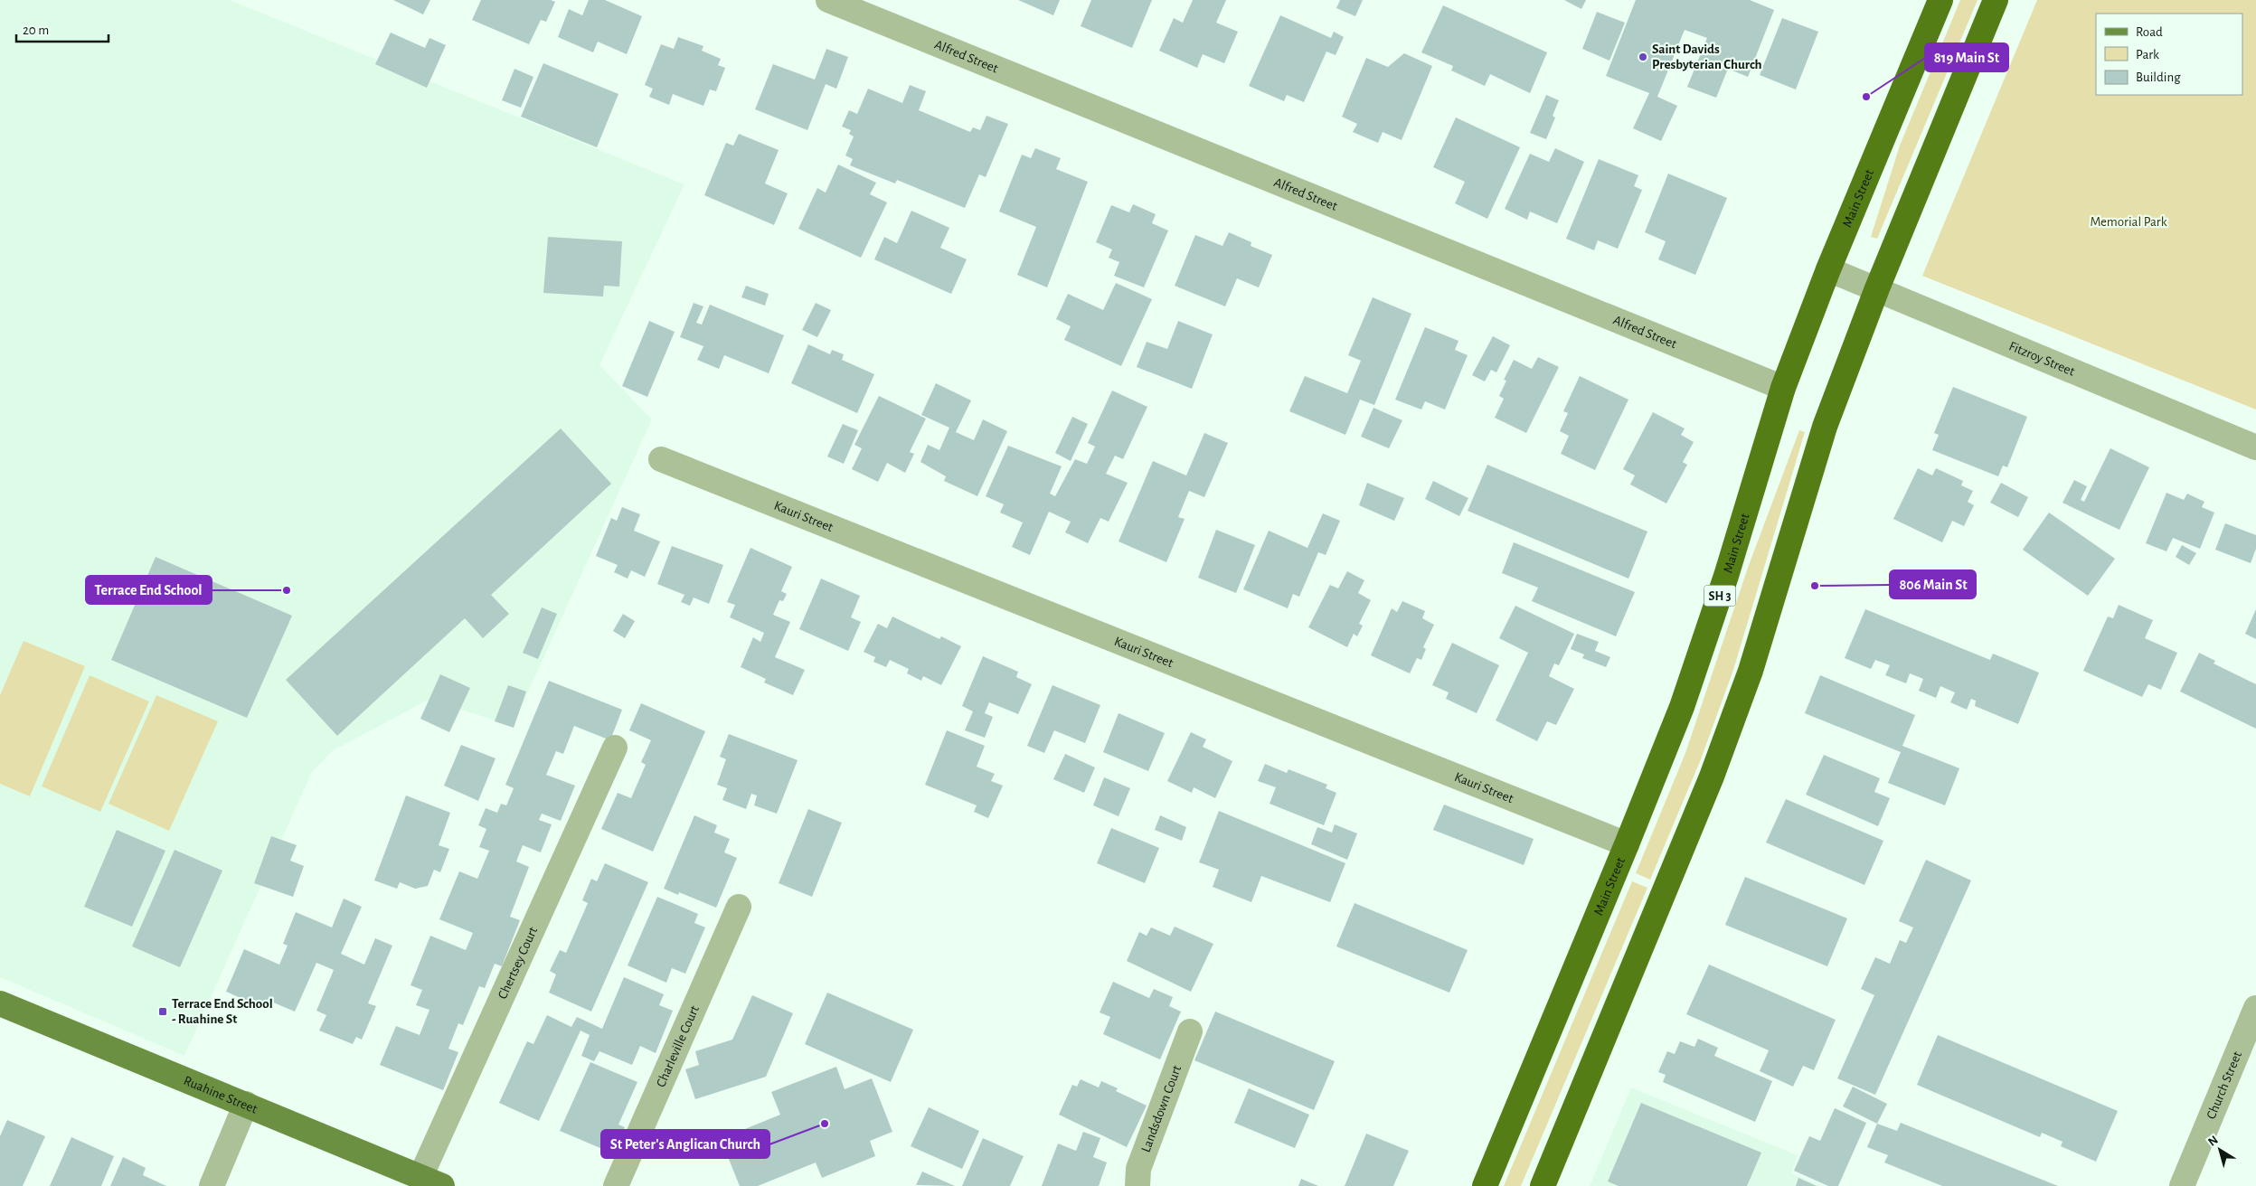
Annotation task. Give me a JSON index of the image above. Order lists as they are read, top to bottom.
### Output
{
  "streets": {
    "highway": ["Main Street", "SH 3"],
    "main road": ["Ruahine Street"],
    "street": [
      "Alfred Street",
      "Fitzroy Street",
      "Kauri Street",
      "Chertsey Court",
      "Charleville Court",
      "Church Street",
      "Landsdown Court"
    ]
  },
  "crossings": [
    ["Alfred Street", "Main Street"],
    ["Main Street", "Fitzroy Street"],
    ["Main Street", "Kauri Street"],
    ["Chertsey Court", "Ruahine Street"]
  ],
  "parks": ["Memorial Park"],
  "places": {
    "other": [
      "Saint Davids Presbyterian Church",
      "819 Main St",
      "806 Main St",
      "Terrace End School",
      "St Peter's Anglican Church"
    ],
    "transit": ["Terrace End School - Ruahine St"]
  },
  "legend": ["Road", "Park", "Building"],
  "scale_bar": "20 m",
  "north": "top left"
}
